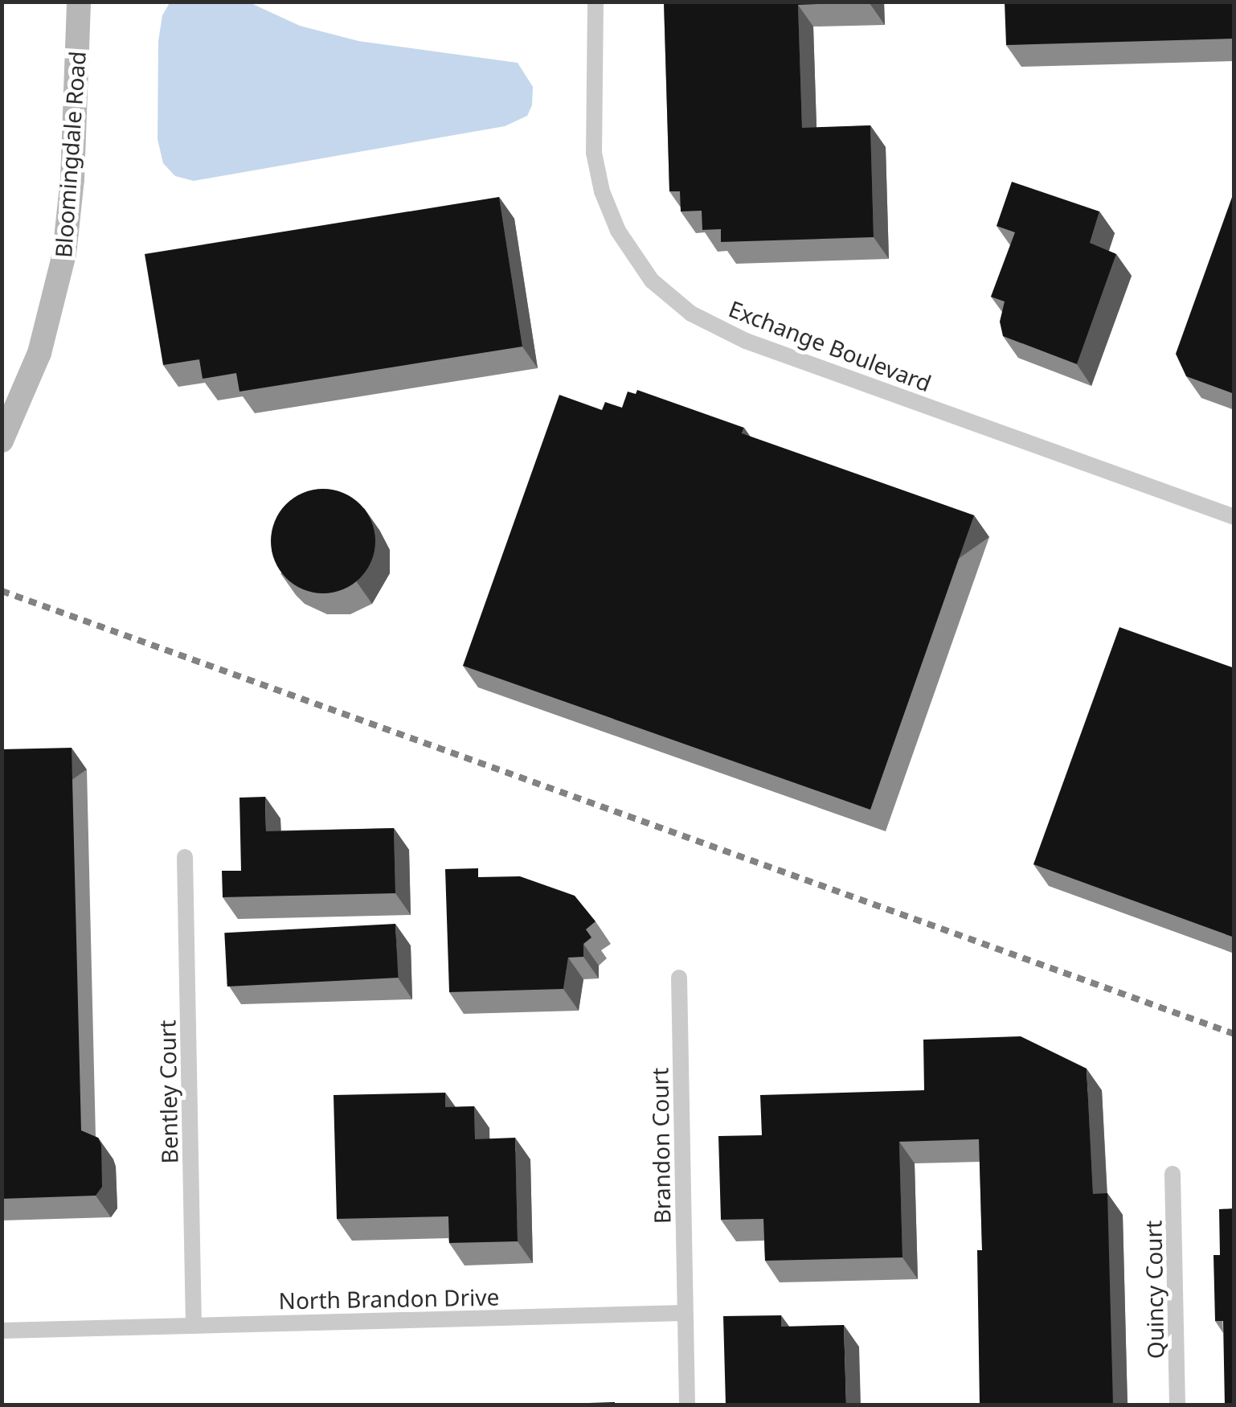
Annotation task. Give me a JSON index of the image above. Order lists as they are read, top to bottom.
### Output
{
  "streets": {
    "main road": ["Bloomingdale Road"],
    "street": [
      "Exchange Boulevard",
      "Bentley Court",
      "Brandon Court",
      "Quincy Court",
      "North Brandon Drive"
    ]
  },
  "crossings": [
    ["Bentley Court", "North Brandon Drive"],
    ["Brandon Court", "North Brandon Drive"]
  ]
}
